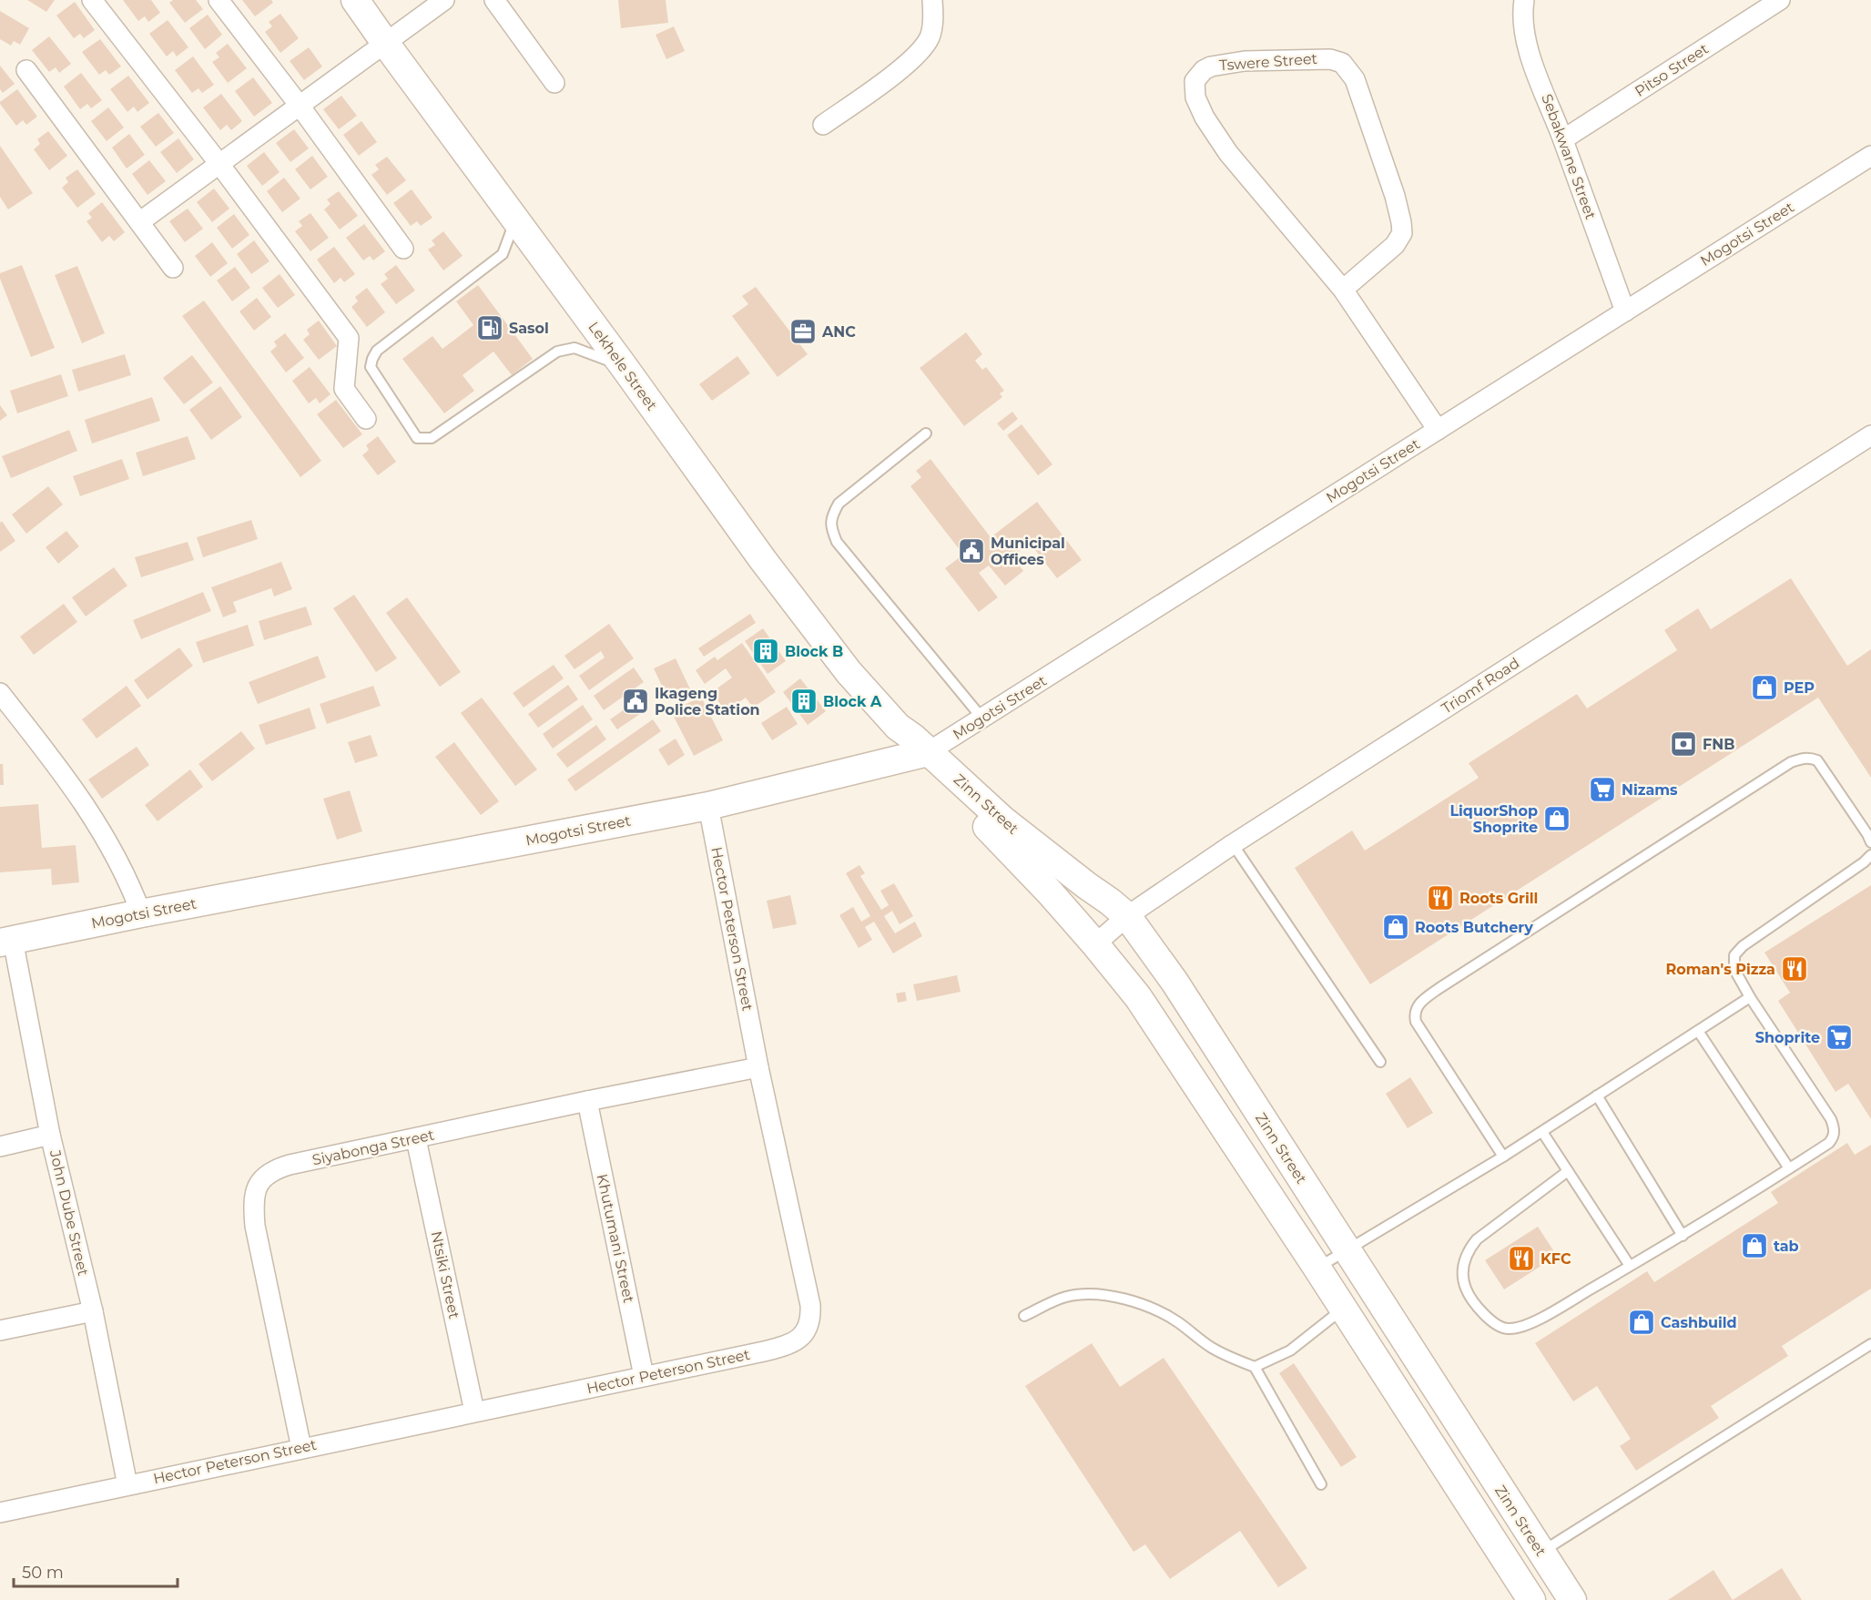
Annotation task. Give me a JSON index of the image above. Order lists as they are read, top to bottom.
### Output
{
  "streets": {
    "street": [
      "Tswere Street",
      "Pitso Street",
      "Sebakwane Street",
      "Mogotsi Street",
      "Lekhele Street",
      "Triomf Road",
      "Zinn Street",
      "Hector Peterson Street",
      "Siyabonga Street",
      "John Dube Street",
      "Khutumani Street",
      "Ntsiki Street"
    ]
  },
  "crossings": [
    ["Tswere Street", "Mogotsi Street"],
    ["Pitso Street", "Sebakwane Street"],
    ["Sebakwane Street", "Mogotsi Street"],
    ["Mogotsi Street", "Lekhele Street"],
    ["Mogotsi Street", "Zinn Street"],
    ["Mogotsi Street", "Hector Peterson Street"],
    ["Mogotsi Street", "John Dube Street"],
    ["Lekhele Street", "Zinn Street"],
    ["Triomf Road", "Zinn Street"],
    ["Hector Peterson Street", "Siyabonga Street"],
    ["Hector Peterson Street", "John Dube Street"],
    ["Hector Peterson Street", "Khutumani Street"],
    ["Hector Peterson Street", "Ntsiki Street"],
    ["Siyabonga Street", "Khutumani Street"],
    ["Siyabonga Street", "Ntsiki Street"]
  ],
  "places": {
    "fuel station": ["Sasol"],
    "office": ["ANC"],
    "public building": ["Municipal Offices", "Ikageng Police Station"],
    "building": ["Block B", "Block A"],
    "shop": [
      "PEP",
      "LiquorShop Shoprite",
      "Roots Butchery",
      "tab",
      "Cashbuild"
    ],
    "bank": ["FNB"],
    "supermarket": ["Nizams", "Shoprite"],
    "restaurant": ["Roots Grill", "Roman's Pizza", "KFC"]
  },
  "scale_bar": "50 m"
}
